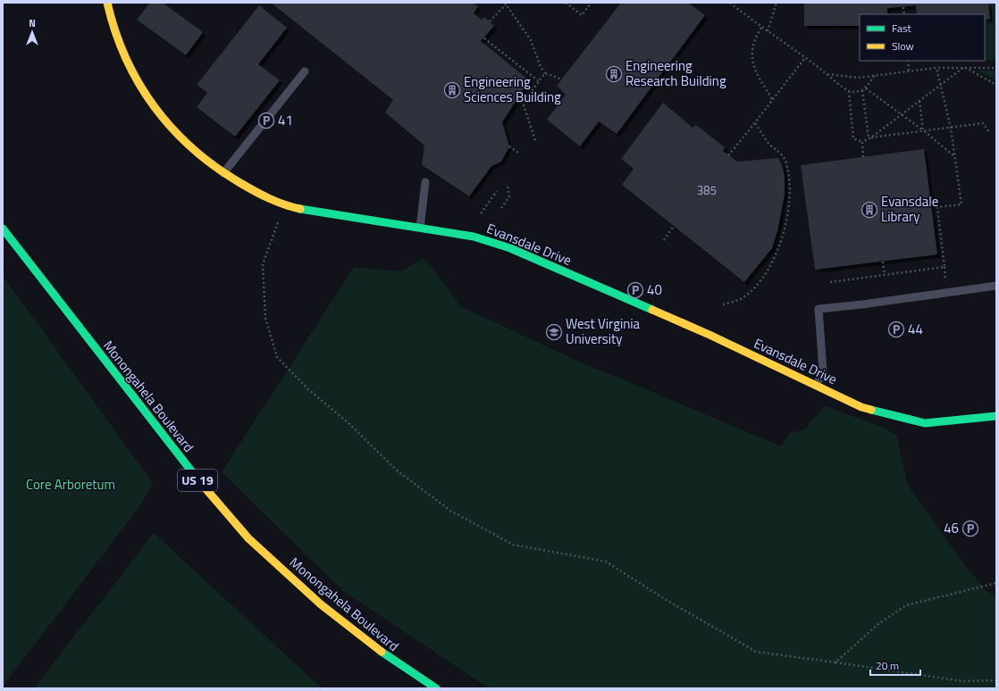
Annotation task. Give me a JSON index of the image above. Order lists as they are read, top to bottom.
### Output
{
  "streets": {
    "street": ["Evansdale Drive", "Monongahela Boulevard", "US 19"]
  },
  "parks": ["Core Arboretum"],
  "places": {
    "building": ["Engineering Research Building", "Engineering Sciences Building", "Evansdale Library"],
    "parking": [
      "41",
      "40",
      "44",
      "46"
    ],
    "school or university": ["West Virginia University"]
  },
  "house_numbers": ["385"],
  "legend": ["Fast", "Slow"],
  "scale_bar": "20 m",
  "north": "top"
}
